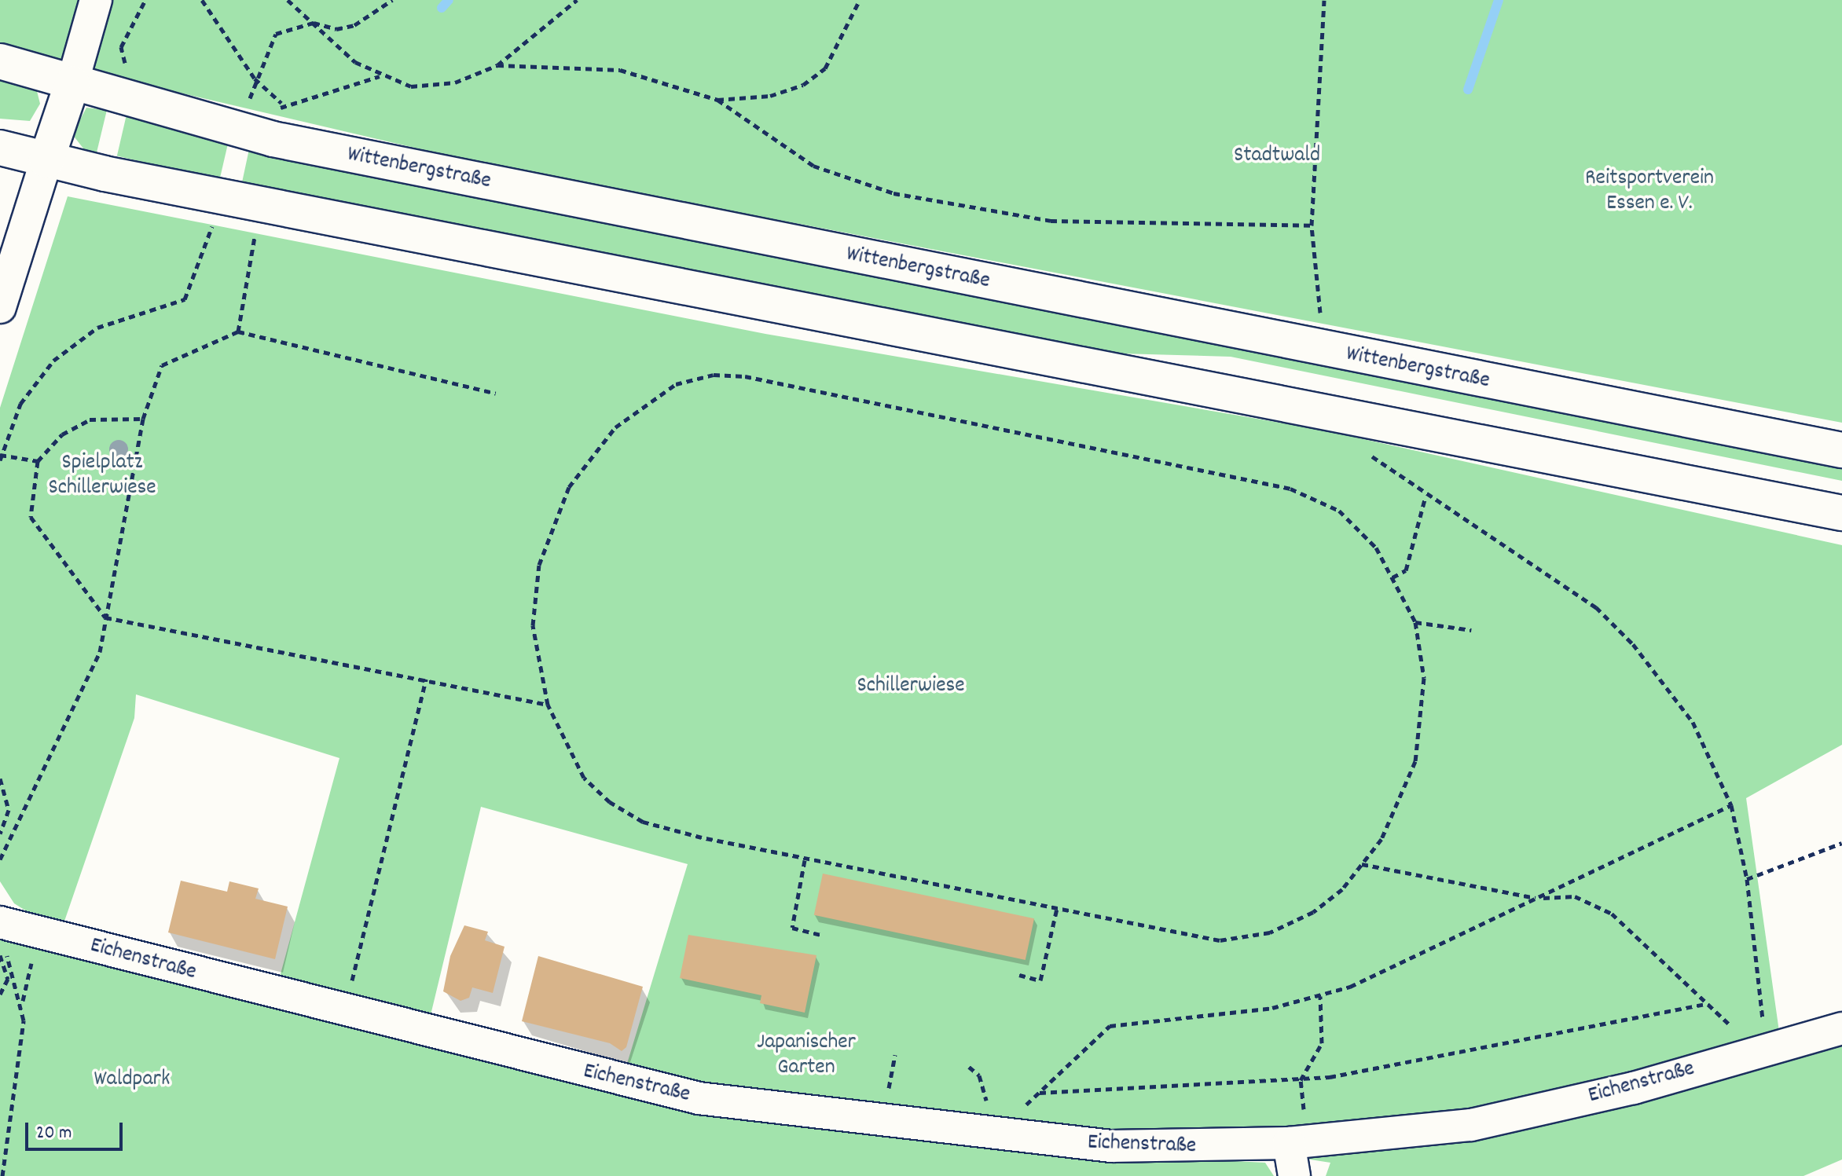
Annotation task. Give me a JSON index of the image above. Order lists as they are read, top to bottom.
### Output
{
  "streets": {
    "main road": ["Wittenbergstraße"],
    "street": ["Eichenstraße"]
  },
  "parks": [
    "Stadtwald",
    "Reitsportverein Essen e. V.",
    "Spielplatz Schillerwiese",
    "Schillerwiese",
    "Japanischer Garten",
    "Waldpark"
  ],
  "scale_bar": "20 m"
}
